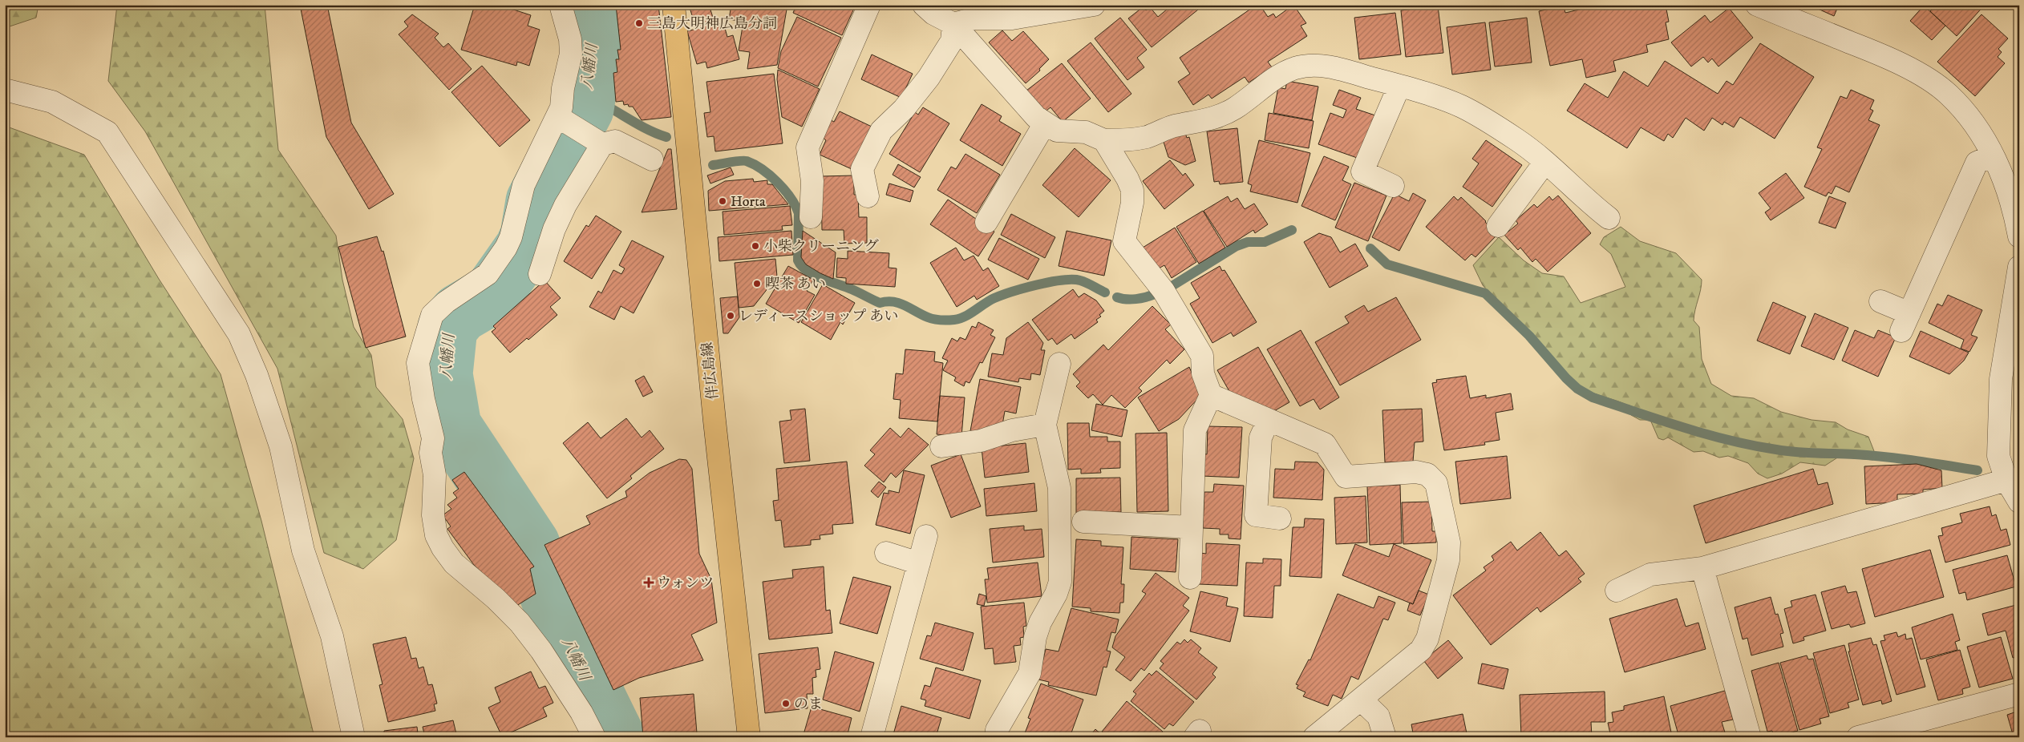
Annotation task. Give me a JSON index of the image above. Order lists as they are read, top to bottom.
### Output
{
  "streets": {
    "main road": ["伴広島線"]
  },
  "water": ["八幡川"],
  "places": {
    "other": [
      "三島大明神広島分詞",
      "Horta",
      "小柴クリーニング",
      "喫茶 あい",
      "レディースショップ あい",
      "のま"
    ],
    "health": ["ウォンツ"]
  }
}
